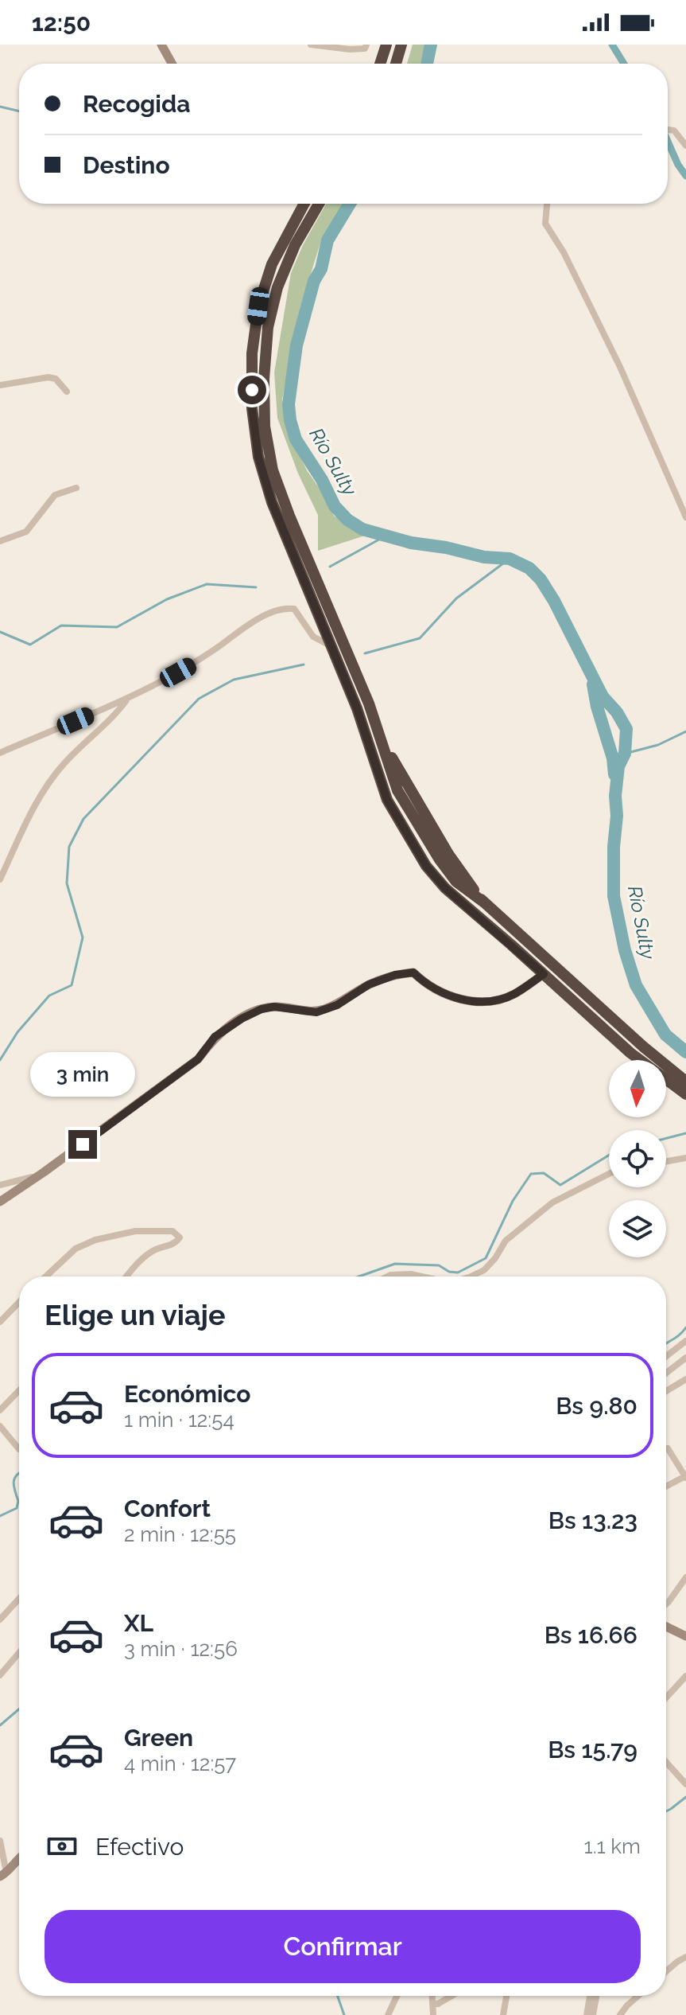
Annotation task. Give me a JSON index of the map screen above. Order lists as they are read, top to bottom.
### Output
{
  "water": ["Río Sulty"],
  "north": "bottom",
  "page": {
    "status": "12:50",
    "banner": ["Recogida", "Destino"],
    "bubble": "3 min",
    "heading": "Elige un viaje",
    "list": [
      {
        "name": "Económico",
        "note": "1 min · 12:54",
        "value": "Bs 9.80"
      },
      {
        "name": "Confort",
        "note": "2 min · 12:55",
        "value": "Bs 13.23"
      },
      {
        "name": "XL",
        "note": "3 min · 12:56",
        "value": "Bs 16.66"
      },
      {
        "name": "Green",
        "note": "4 min · 12:57",
        "value": "Bs 15.79"
      }
    ],
    "pay": ["Efectivo", "1.1 km"],
    "buttons": "Confirmar"
  }
}
